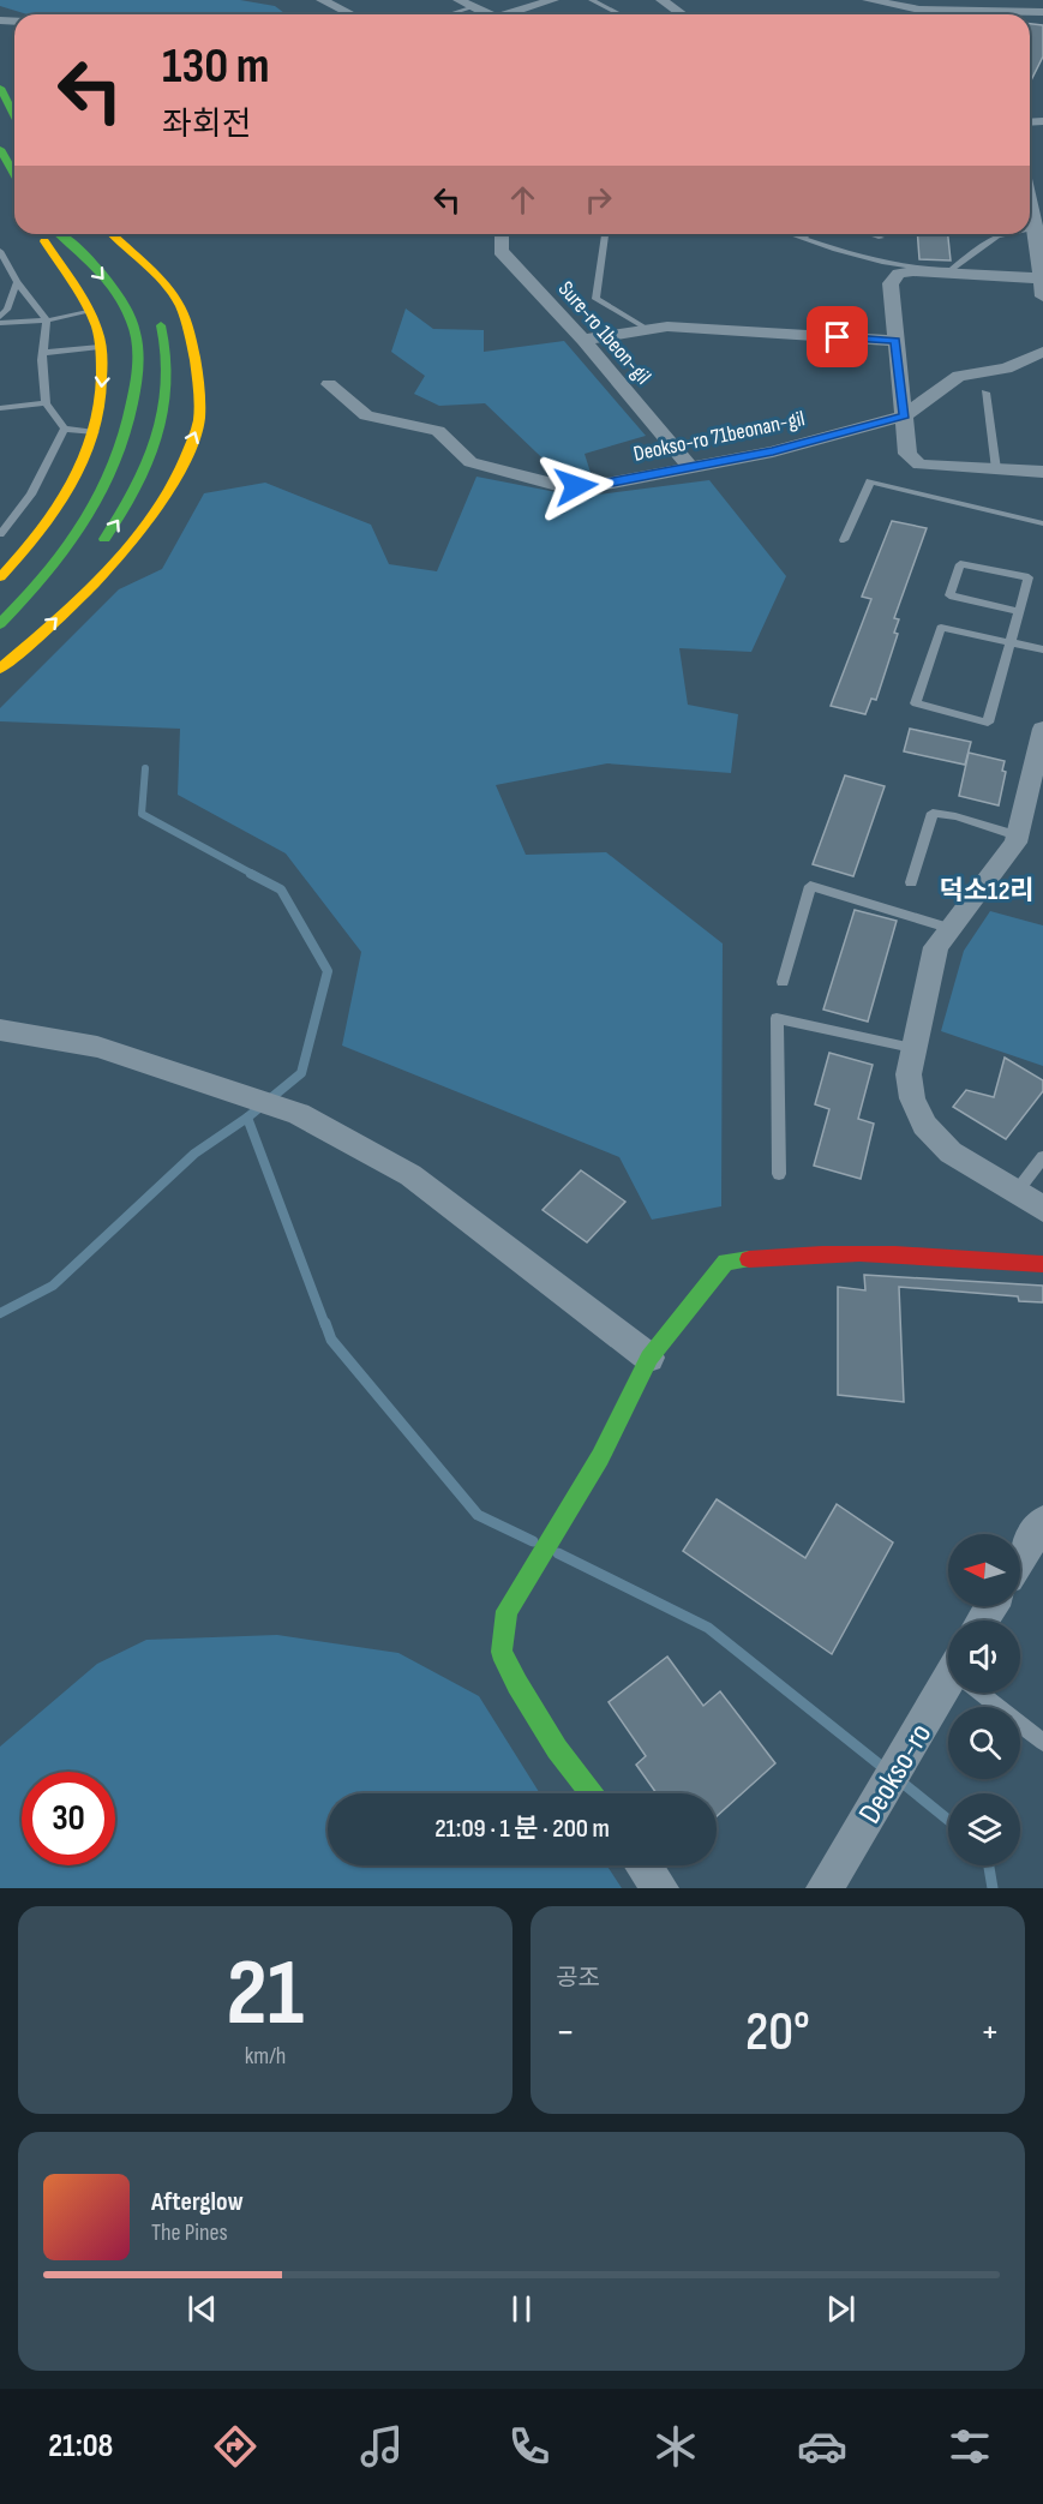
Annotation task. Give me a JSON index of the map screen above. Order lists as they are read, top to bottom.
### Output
{
  "streets": {
    "street": ["Sure-ro 1beon-gil", "Deokso-ro 71beonan-gil", "Deokso-ro"]
  },
  "crossings": [
    ["Sure-ro 1beon-gil", "Deokso-ro 71beonan-gil"]
  ],
  "districts": ["덕소12리"],
  "north": "left",
  "page": {
    "turn": ["130 m", "좌회전"],
    "limit": "30",
    "trip": "21:09 · 1 분 · 200 m",
    "tile": [
      ["21", "km/h"],
      "공조"
    ],
    "heat": ["−", "20°", "+"],
    "song": ["Afterglow", "The Pines"],
    "tabs": "21:08"
  }
}
